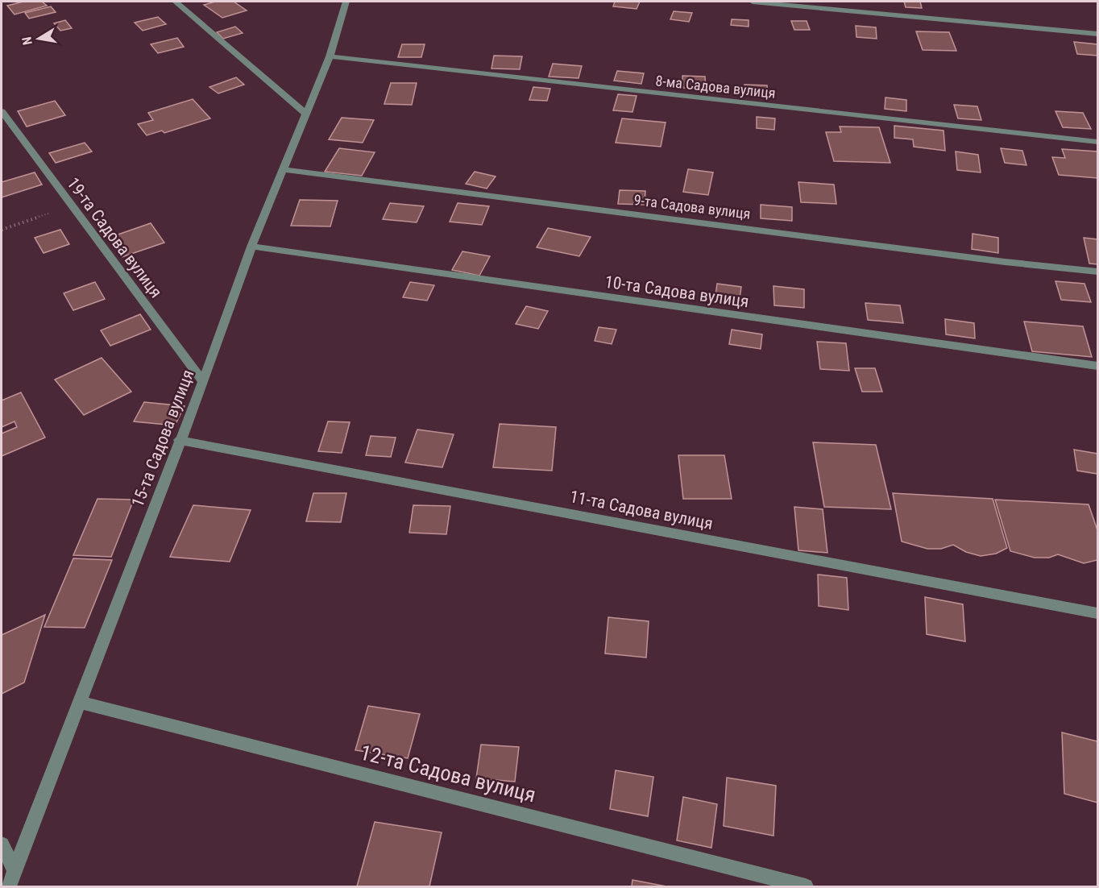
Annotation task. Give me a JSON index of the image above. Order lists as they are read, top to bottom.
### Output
{
  "streets": {
    "street": [
      "8-ма Садова вулиця",
      "9-та Садова вулиця",
      "19-та Садова вулиця",
      "10-та Садова вулиця",
      "15-та Садова вулиця",
      "11-та Садова вулиця",
      "12-та Садова вулиця"
    ]
  },
  "crossings": [
    ["8-ма Садова вулиця", "15-та Садова вулиця"],
    ["9-та Садова вулиця", "15-та Садова вулиця"],
    ["19-та Садова вулиця", "15-та Садова вулиця"],
    ["10-та Садова вулиця", "15-та Садова вулиця"],
    ["15-та Садова вулиця", "11-та Садова вулиця"],
    ["15-та Садова вулиця", "12-та Садова вулиця"]
  ],
  "north": "left"
}
